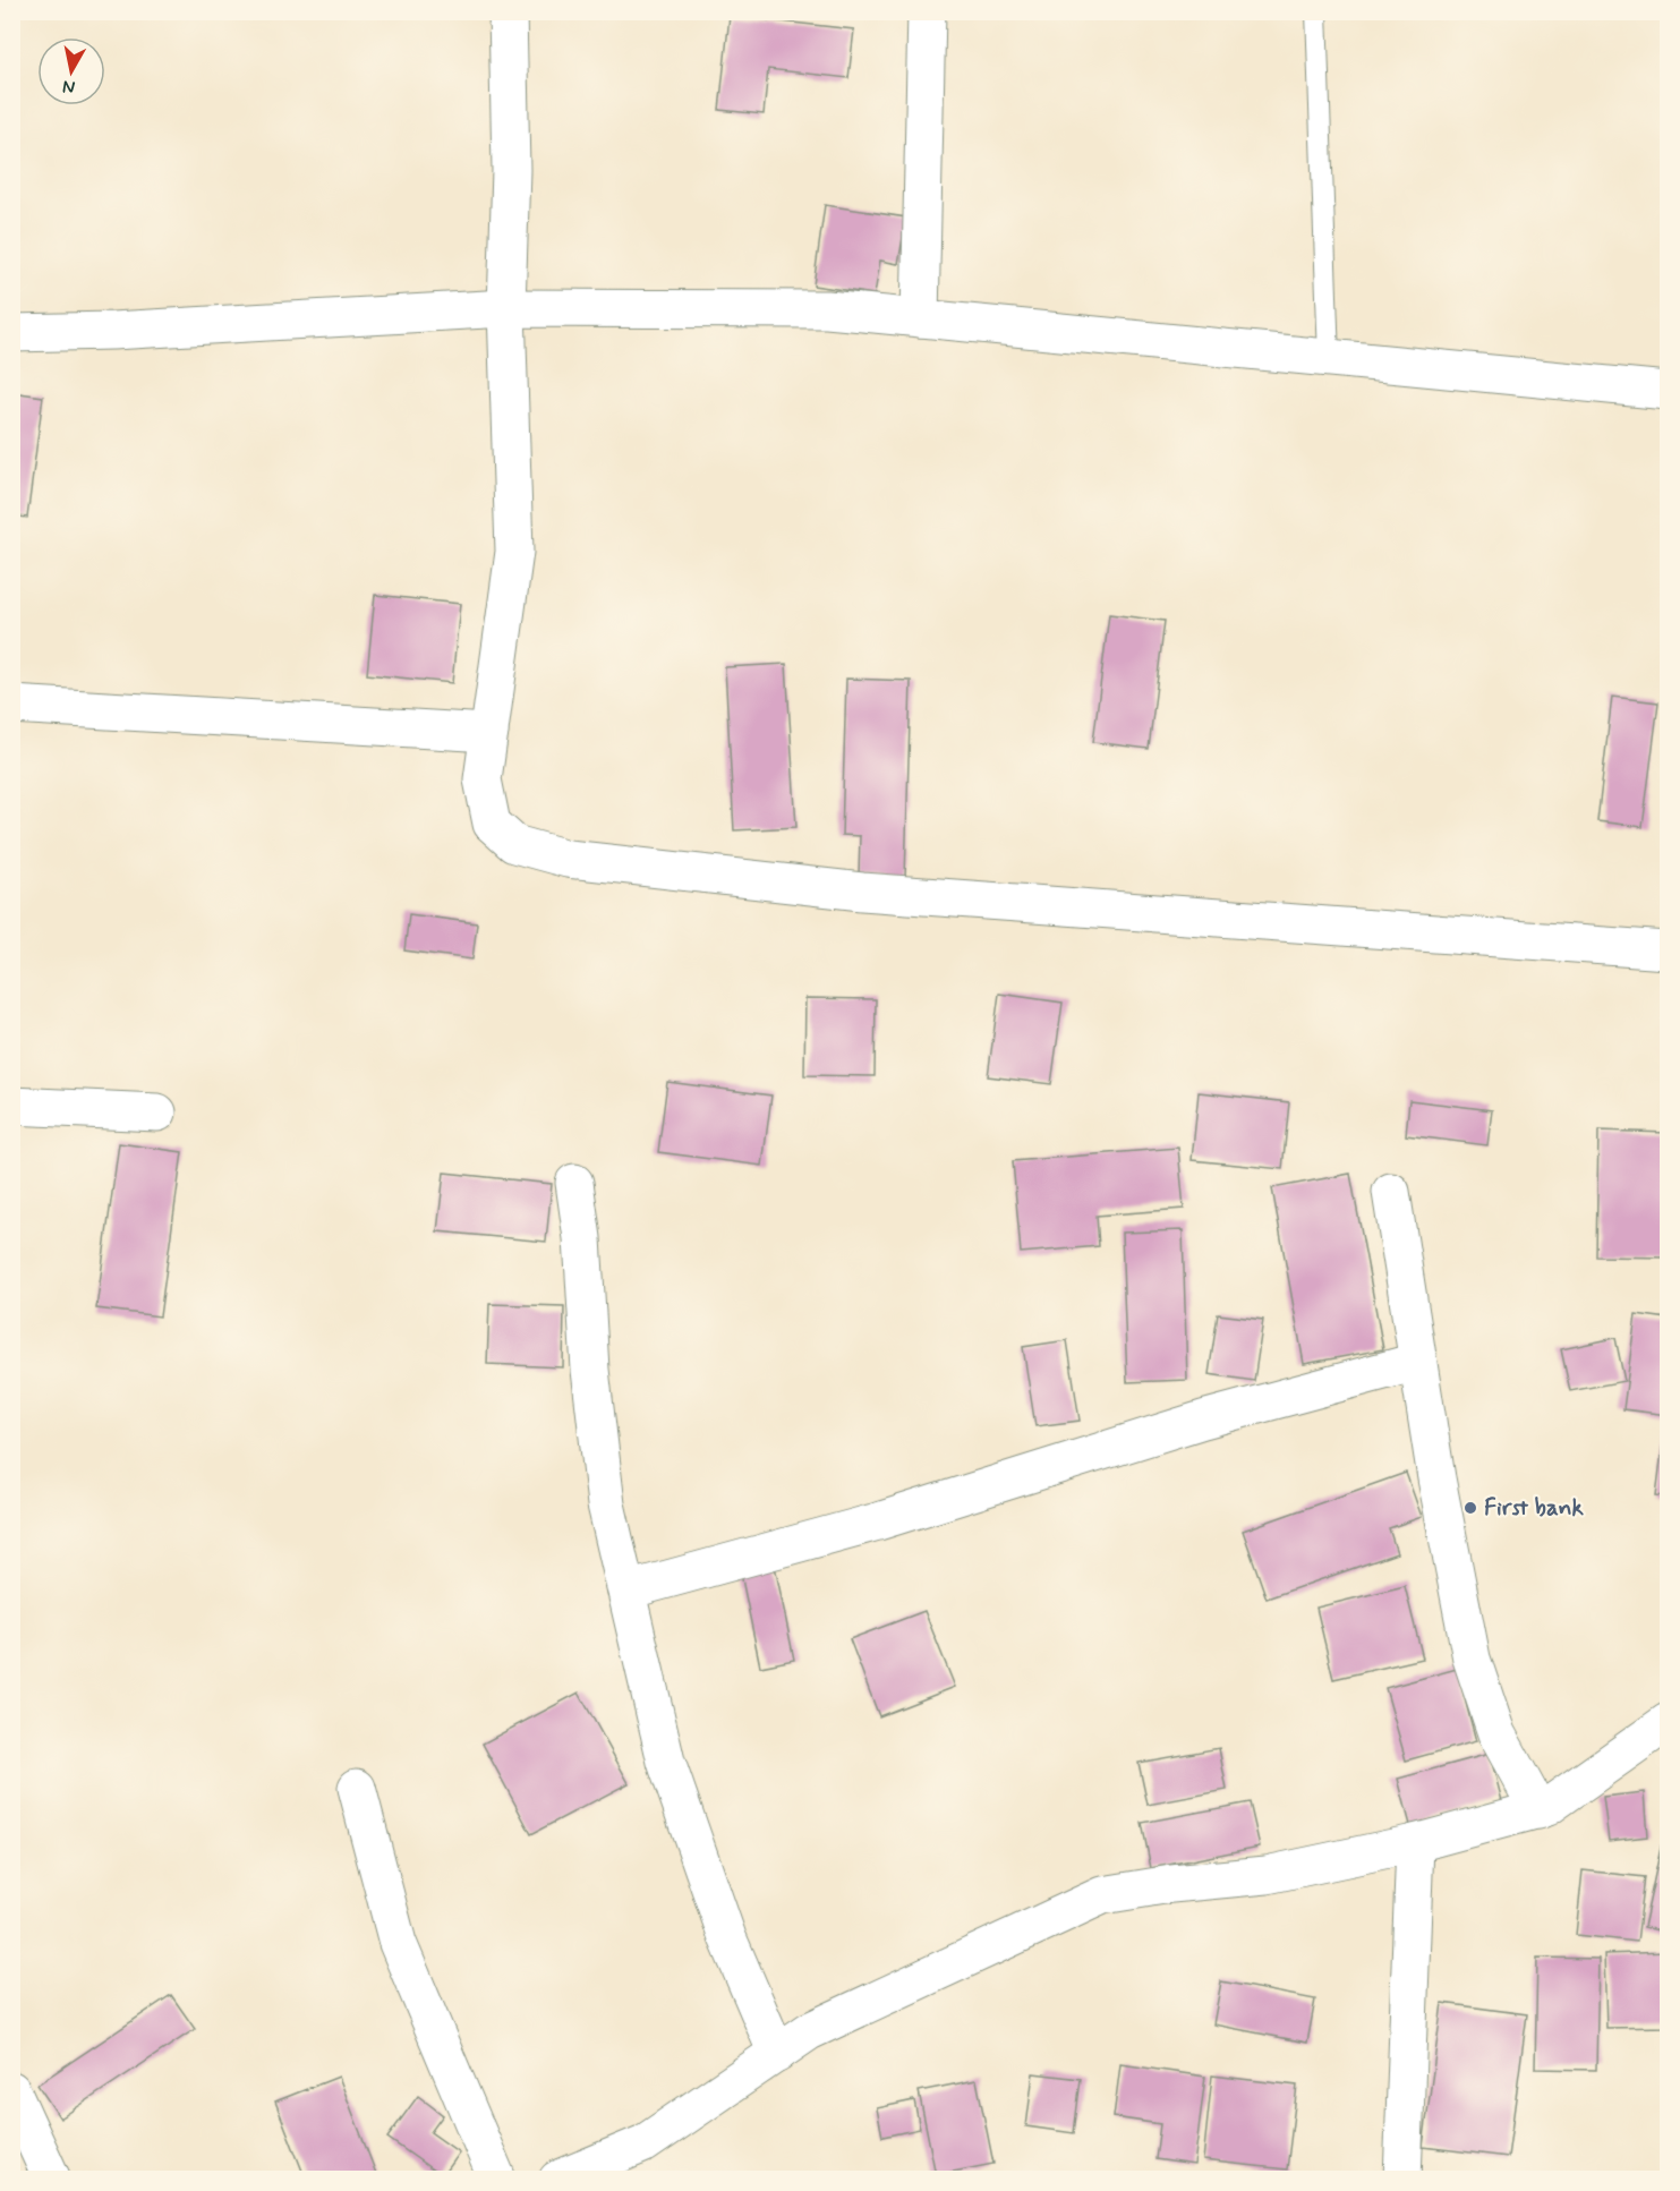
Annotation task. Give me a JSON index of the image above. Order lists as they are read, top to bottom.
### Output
{
  "places": ["First bank"],
  "north": "bottom"
}
